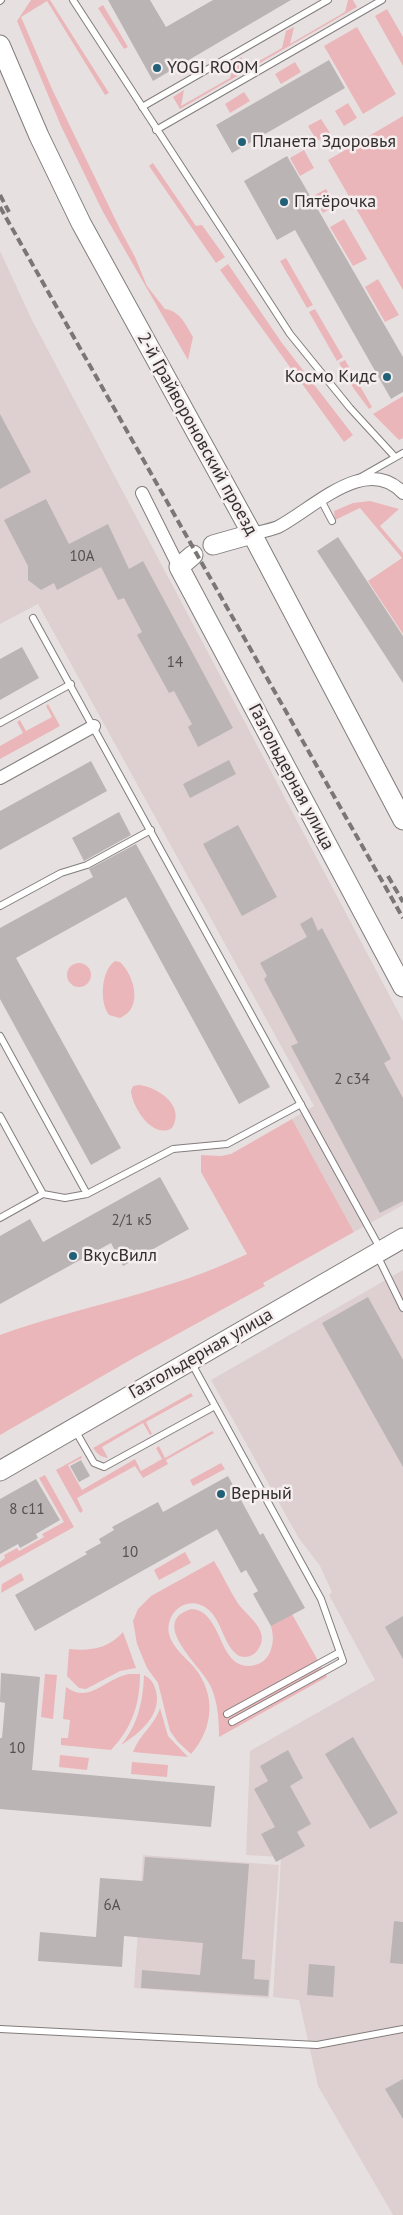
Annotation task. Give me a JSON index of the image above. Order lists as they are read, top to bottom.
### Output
{
  "streets": {
    "street": ["2-й Грайвороновский проезд", "Газгольдерная улица"]
  },
  "places": [
    "YOGI ROOM",
    "Планета Здоровья",
    "Пятёрочка",
    "Космо Кидс",
    "ВкусВилл",
    "Верный"
  ],
  "house_numbers": [
    "10А",
    "14",
    "2 с34",
    "2/1 к5",
    "8 с11",
    "10",
    "10",
    "6А"
  ]
}
